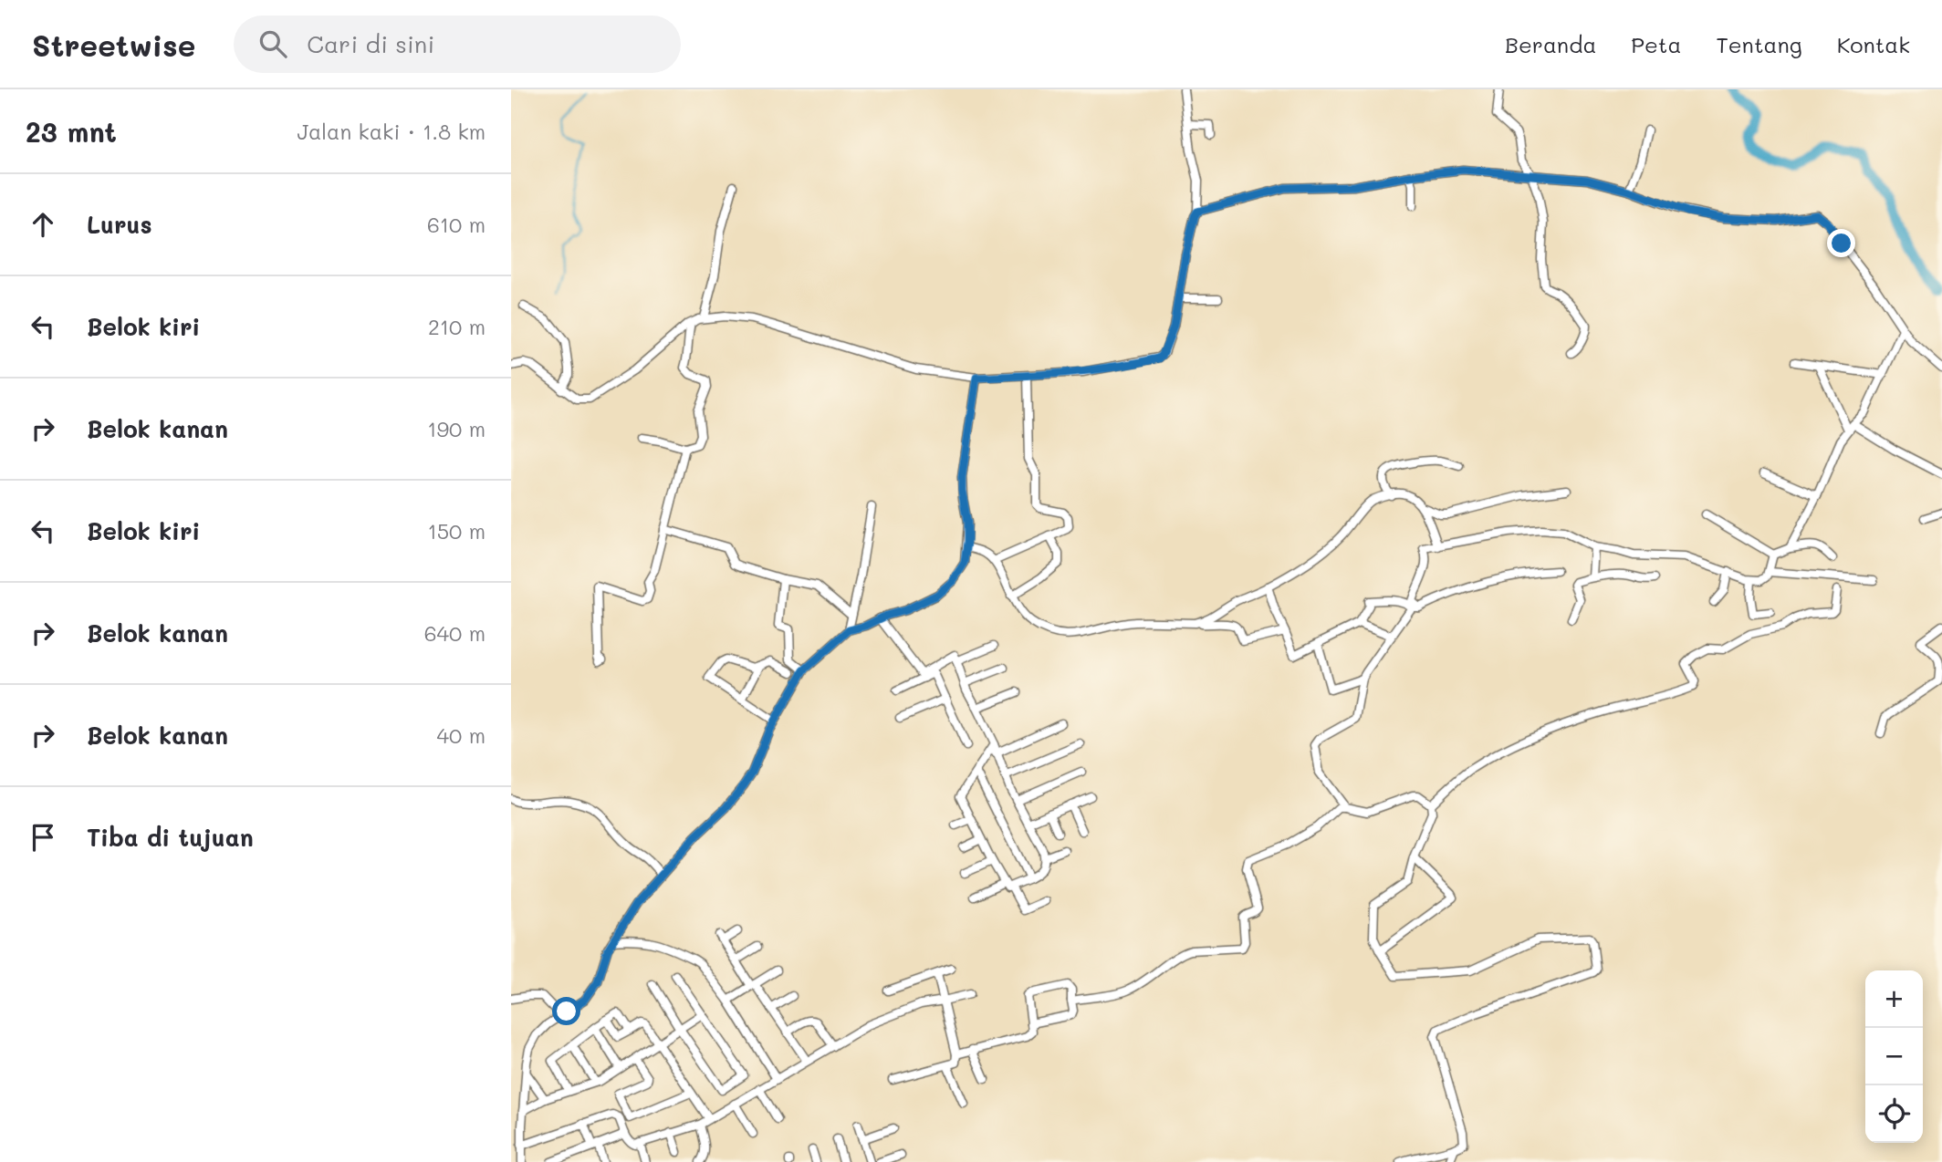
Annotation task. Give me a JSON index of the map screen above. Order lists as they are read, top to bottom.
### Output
{
  "page": {
    "header": "Streetwise",
    "search": "Cari di sini",
    "nav": [
      "Beranda",
      "Peta",
      "Tentang",
      "Kontak"
    ],
    "heading": ["23 mnt", "Jalan kaki · 1.8 km"],
    "list": [
      ["Lurus", "610 m"],
      ["Belok kiri", "210 m"],
      ["Belok kanan", "190 m"],
      ["Belok kiri", "150 m"],
      ["Belok kanan", "640 m"],
      ["Belok kanan", "40 m"],
      "Tiba di tujuan"
    ],
    "map_buttons": ["+", "−"]
  }
}
